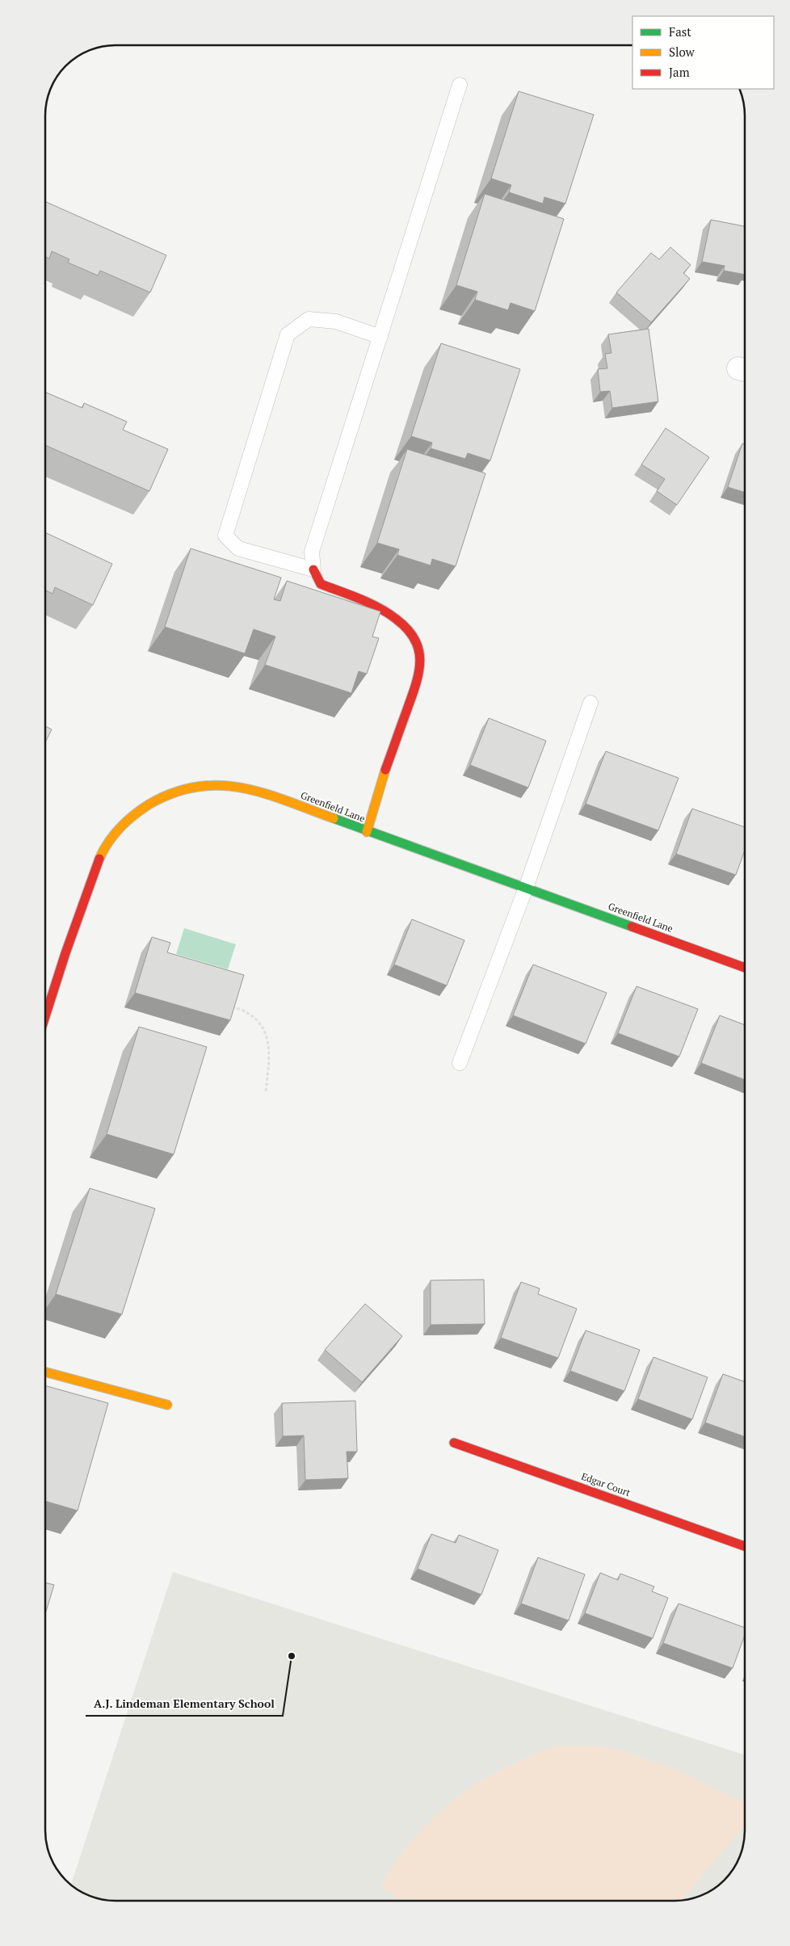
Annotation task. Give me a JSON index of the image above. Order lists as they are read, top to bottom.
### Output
{
  "streets": {
    "street": ["Greenfield Lane", "Edgar Court"]
  },
  "places": ["A.J. Lindeman Elementary School"],
  "legend": ["Fast", "Slow", "Jam"]
}
